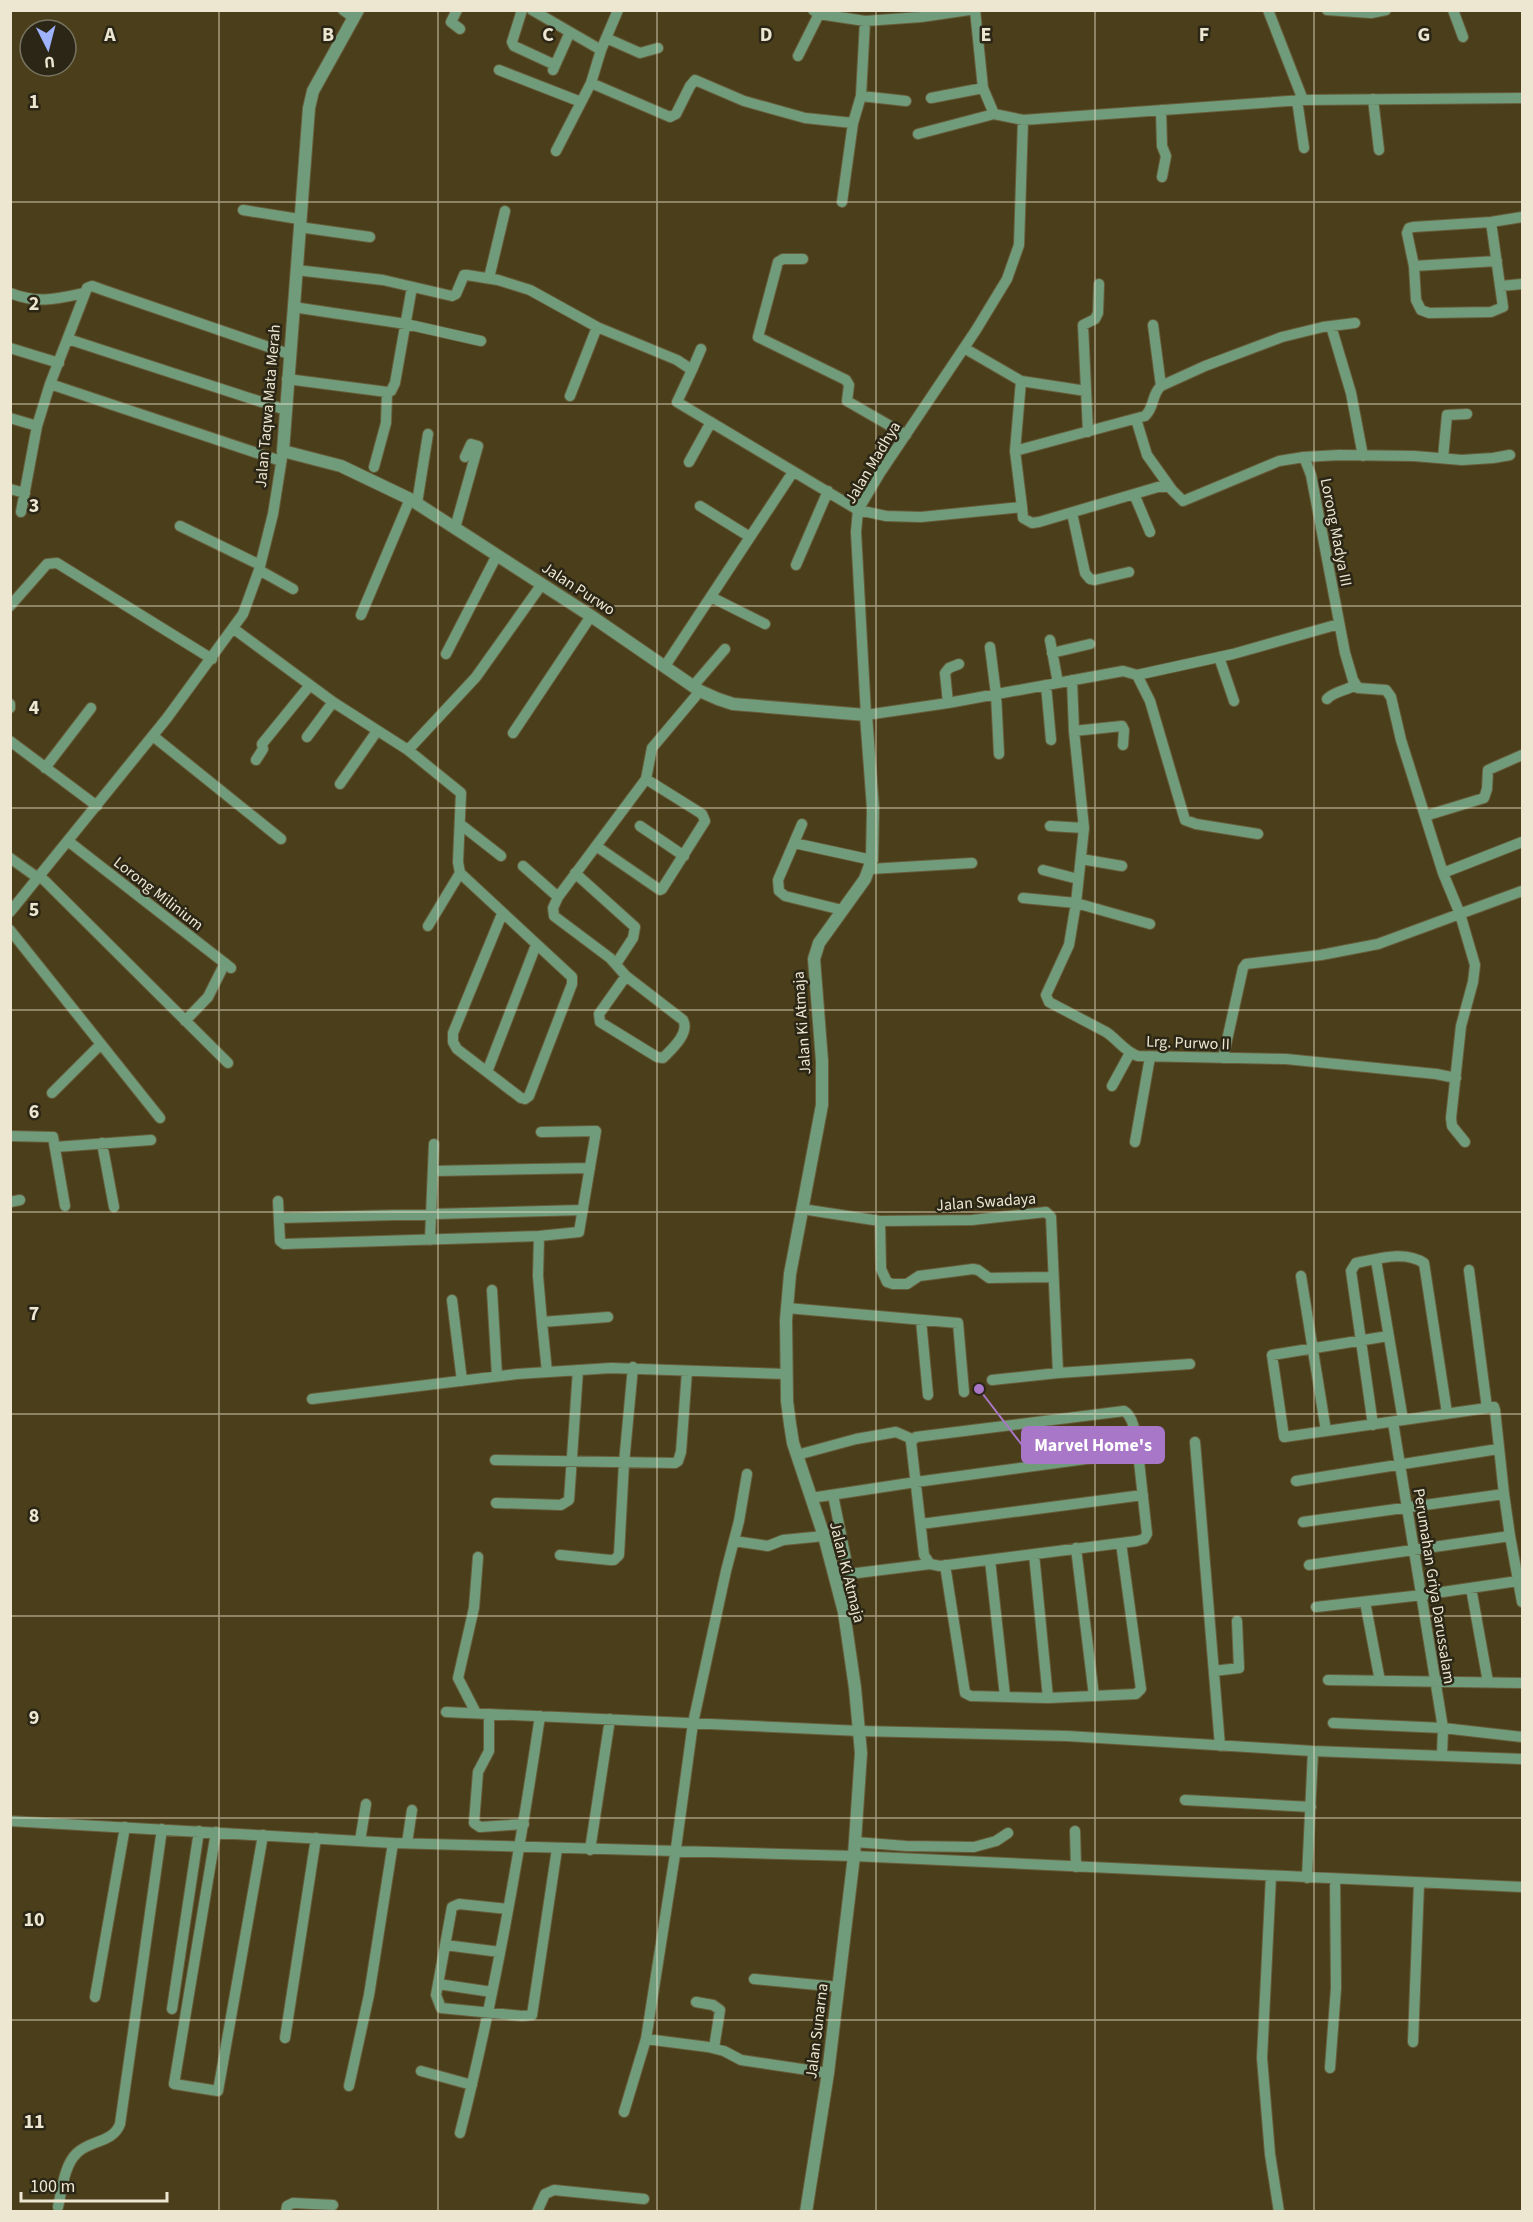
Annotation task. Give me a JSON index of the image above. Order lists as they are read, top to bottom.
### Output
{
  "streets": {
    "street": [
      "Jalan Taqwa Mata Merah",
      "Jalan Madhya",
      "Lorong Madya III",
      "Jalan Purwo",
      "Lorong Milinium",
      "Jalan Ki Atmaja",
      "Lrg. Purwo II",
      "Jalan Swadaya",
      "Perumahan Griya Darussalam",
      "Jalan Sunarna"
    ]
  },
  "crossings": [
    ["Jalan Taqwa Mata Merah", "Jalan Purwo"],
    ["Jalan Taqwa Mata Merah", "Lorong Milinium"],
    ["Jalan Madhya", "Jalan Purwo"],
    ["Jalan Ki Atmaja", "Jalan Swadaya"],
    ["Jalan Ki Atmaja", "Jalan Sunarna"]
  ],
  "places": ["Marvel Home's"],
  "scale_bar": "100 m",
  "north": "bottom",
  "grid": {
    "columns": [
      "A",
      "B",
      "C",
      "D",
      "E",
      "F",
      "G"
    ],
    "rows": [
      "1",
      "2",
      "3",
      "4",
      "5",
      "6",
      "7",
      "8",
      "9",
      "10",
      "11"
    ]
  }
}
